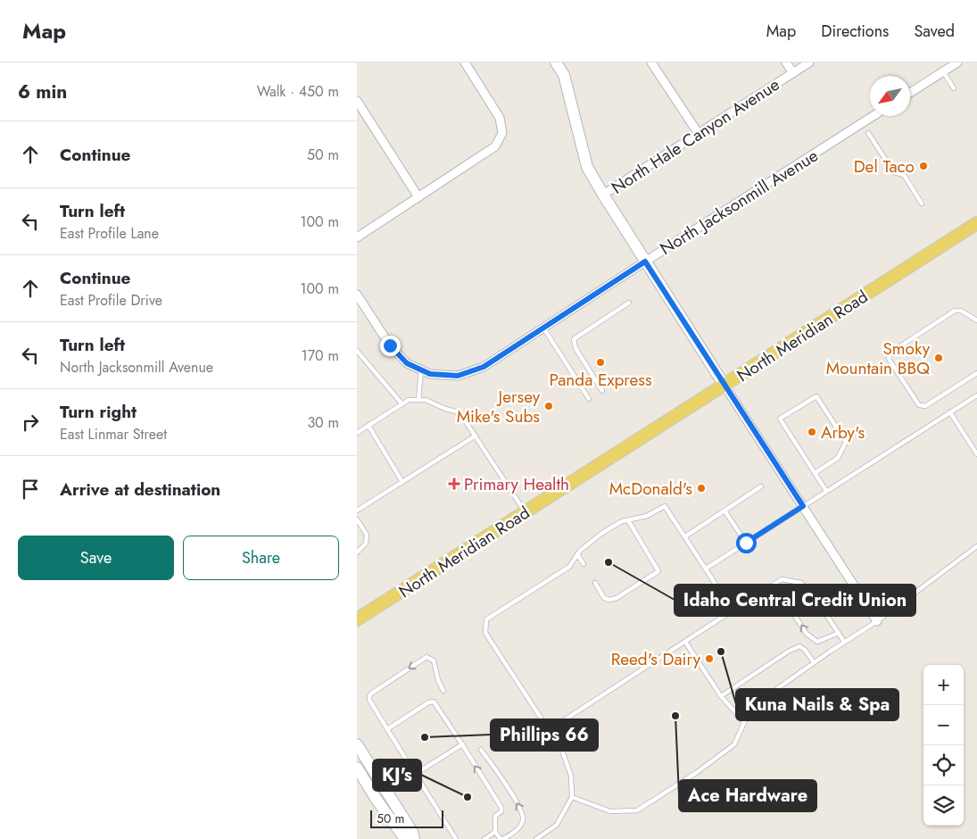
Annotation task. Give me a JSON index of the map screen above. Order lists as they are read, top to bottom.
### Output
{
  "streets": {
    "main road": ["North Meridian Road"],
    "street": ["North Hale Canyon Avenue", "North Jacksonmill Avenue"]
  },
  "places": {
    "other": [
      "Del Taco",
      "Smoky Mountain BBQ",
      "Panda Express",
      "Jersey Mike's Subs",
      "Arby's",
      "McDonald's",
      "Idaho Central Credit Union",
      "Kuna Nails & Spa",
      "Reed's Dairy",
      "Ace Hardware",
      "Phillips 66",
      "KJ's"
    ],
    "health": ["Primary Health"]
  },
  "scale_bar": "50 m",
  "north": "bottom left",
  "page": {
    "header": "Map",
    "nav": ["Map", "Directions", "Saved"],
    "heading": ["6 min", "Walk · 450 m"],
    "list": [
      ["Continue", "50 m"],
      ["Turn left", "East Profile Lane", "100 m"],
      ["Continue", "East Profile Drive", "100 m"],
      ["Turn left", "North Jacksonmill Avenue", "170 m"],
      ["Turn right", "East Linmar Street", "30 m"],
      "Arrive at destination"
    ],
    "buttons": ["Save", "Share"],
    "map_buttons": ["+", "−"],
    "scale": "50 m"
  }
}
